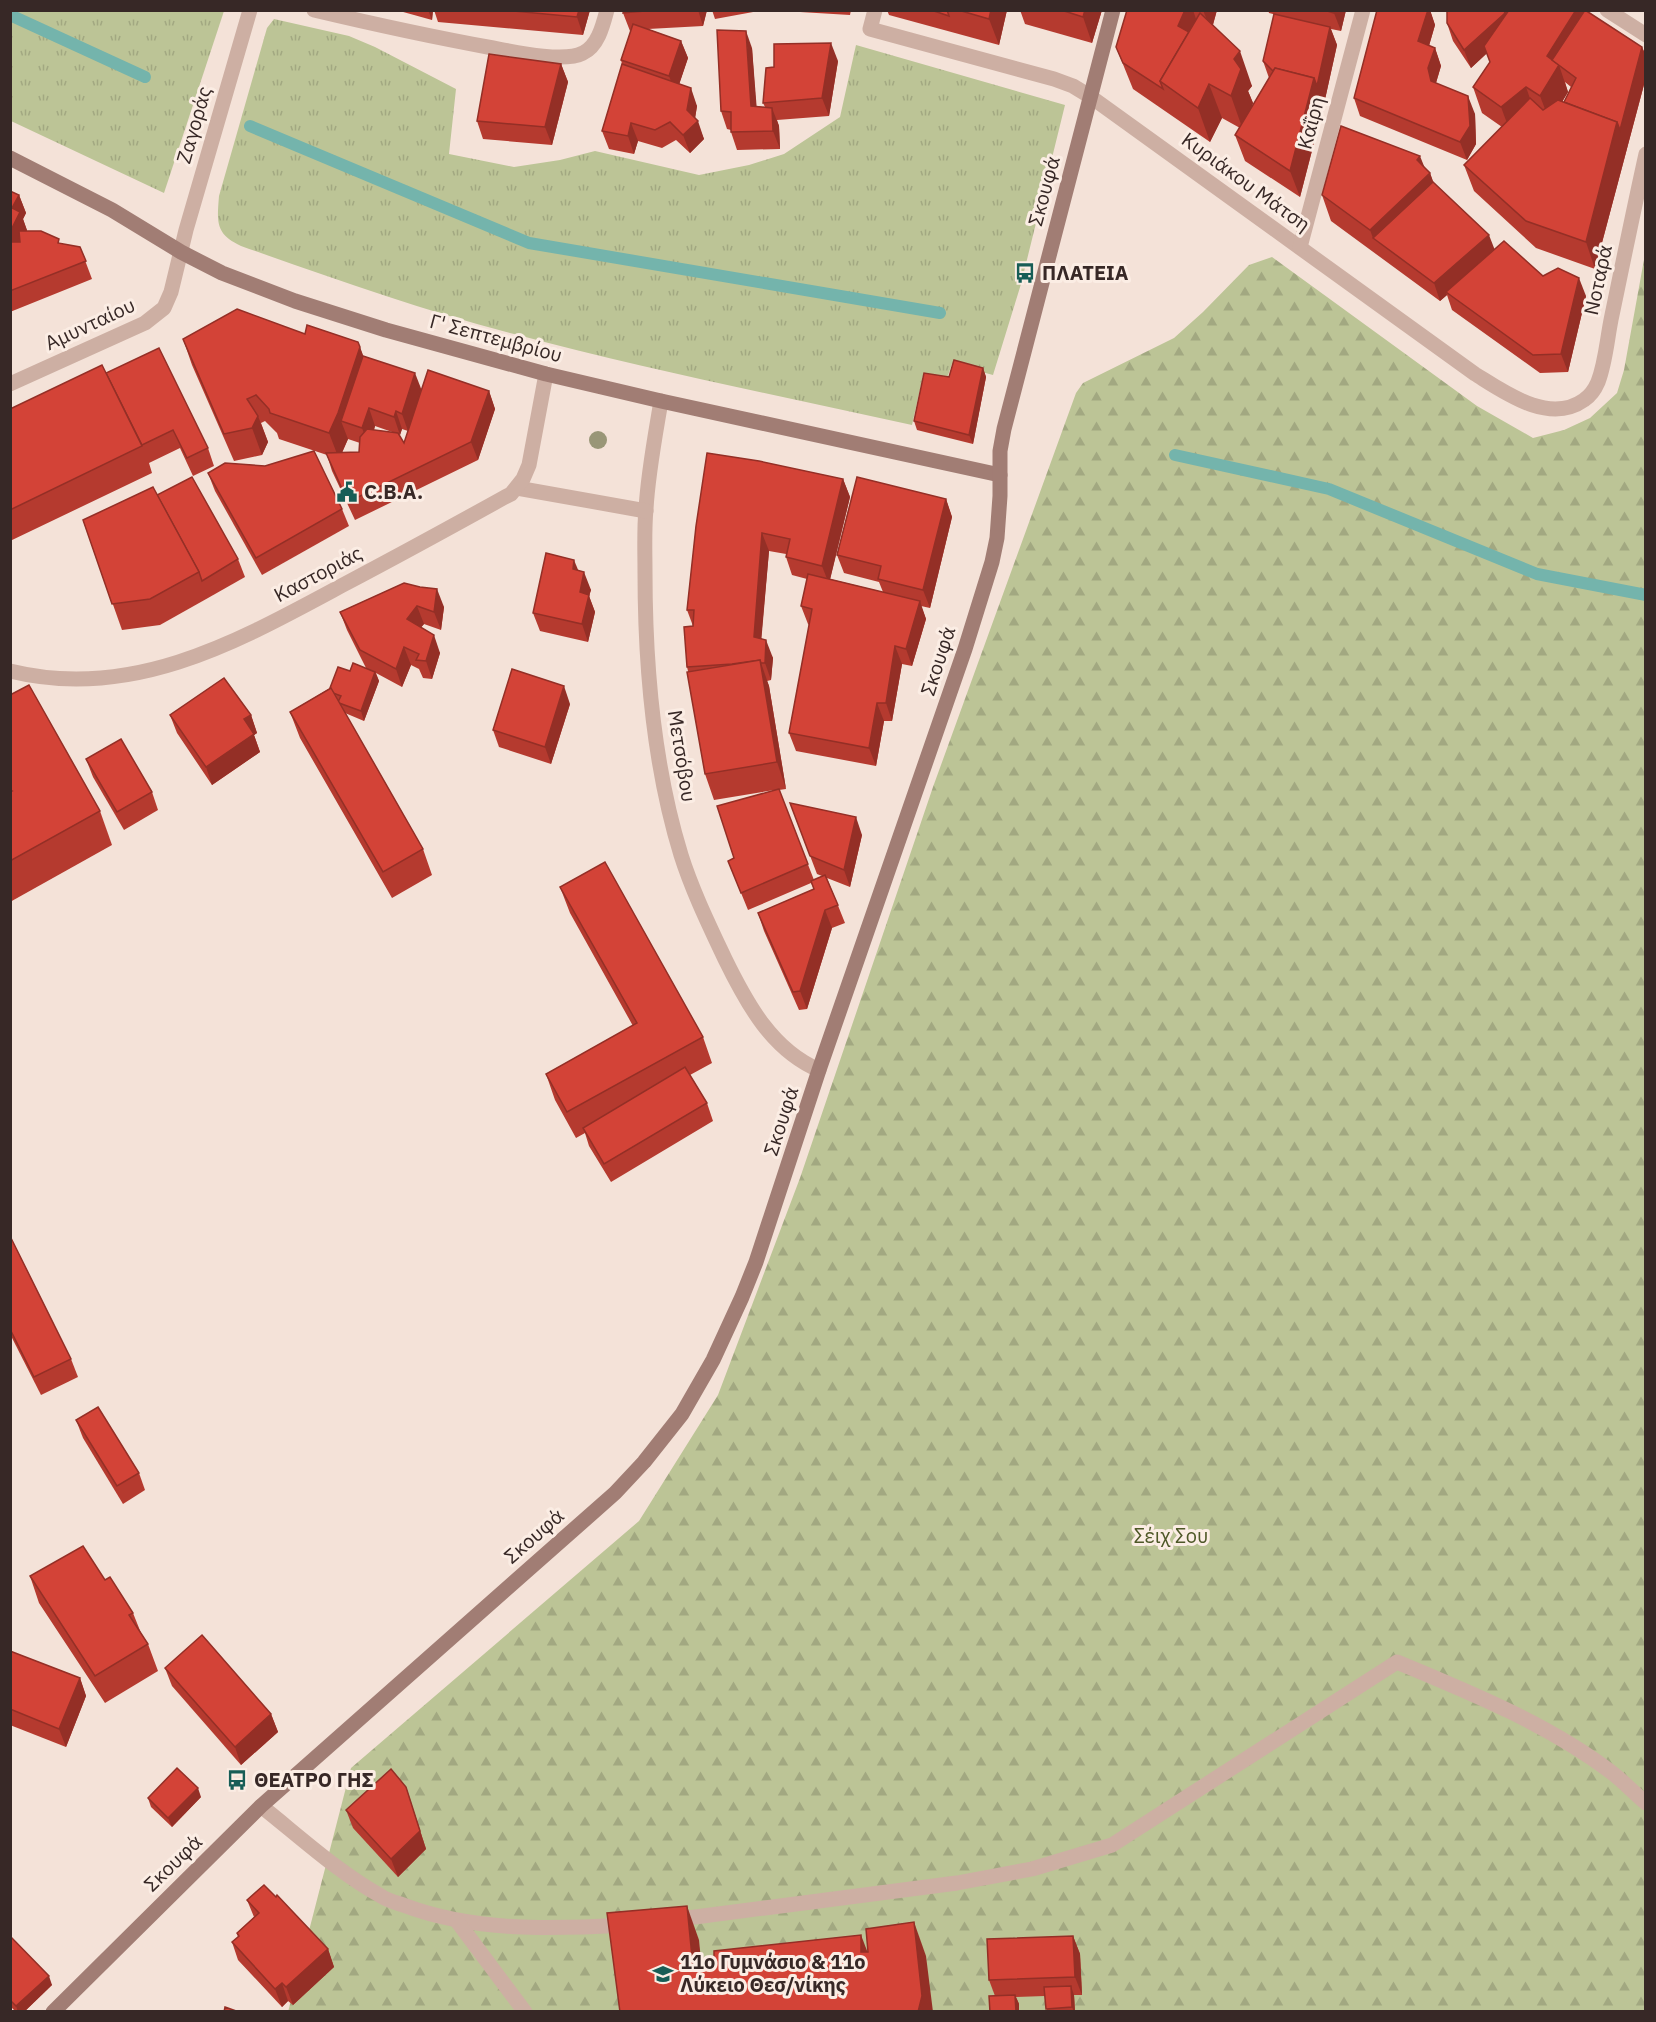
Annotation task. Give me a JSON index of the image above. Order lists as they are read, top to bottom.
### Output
{
  "streets": {
    "street": [
      "Καΐρη",
      "Ζαγοράς",
      "Κυριάκου Μάτση",
      "Σκουφά",
      "Νοταρά",
      "Αμυνταίου",
      "Γ' Σεπτεμβρίου",
      "Καστοριάς",
      "Μετσόβου"
    ]
  },
  "crossings": [
    ["Καΐρη", "Κυριάκου Μάτση"],
    ["Ζαγοράς", "Αμυνταίου"],
    ["Ζαγοράς", "Γ' Σεπτεμβρίου"],
    ["Κυριάκου Μάτση", "Σκουφά"],
    ["Κυριάκου Μάτση", "Νοταρά"],
    ["Σκουφά", "Γ' Σεπτεμβρίου"],
    ["Σκουφά", "Μετσόβου"],
    ["Αμυνταίου", "Γ' Σεπτεμβρίου"],
    ["Γ' Σεπτεμβρίου", "Μετσόβου"]
  ],
  "parks": ["Σέιχ Σου"],
  "places": {
    "bus stop": ["ΠΛΑΤΕΙΑ", "ΘΕΑΤΡΟ ΓΗΣ"],
    "public building": ["C.B.A."],
    "school or university": ["11ο Γυμνάσιο & 11ο Λύκειο Θεσ/νίκης"]
  }
}
